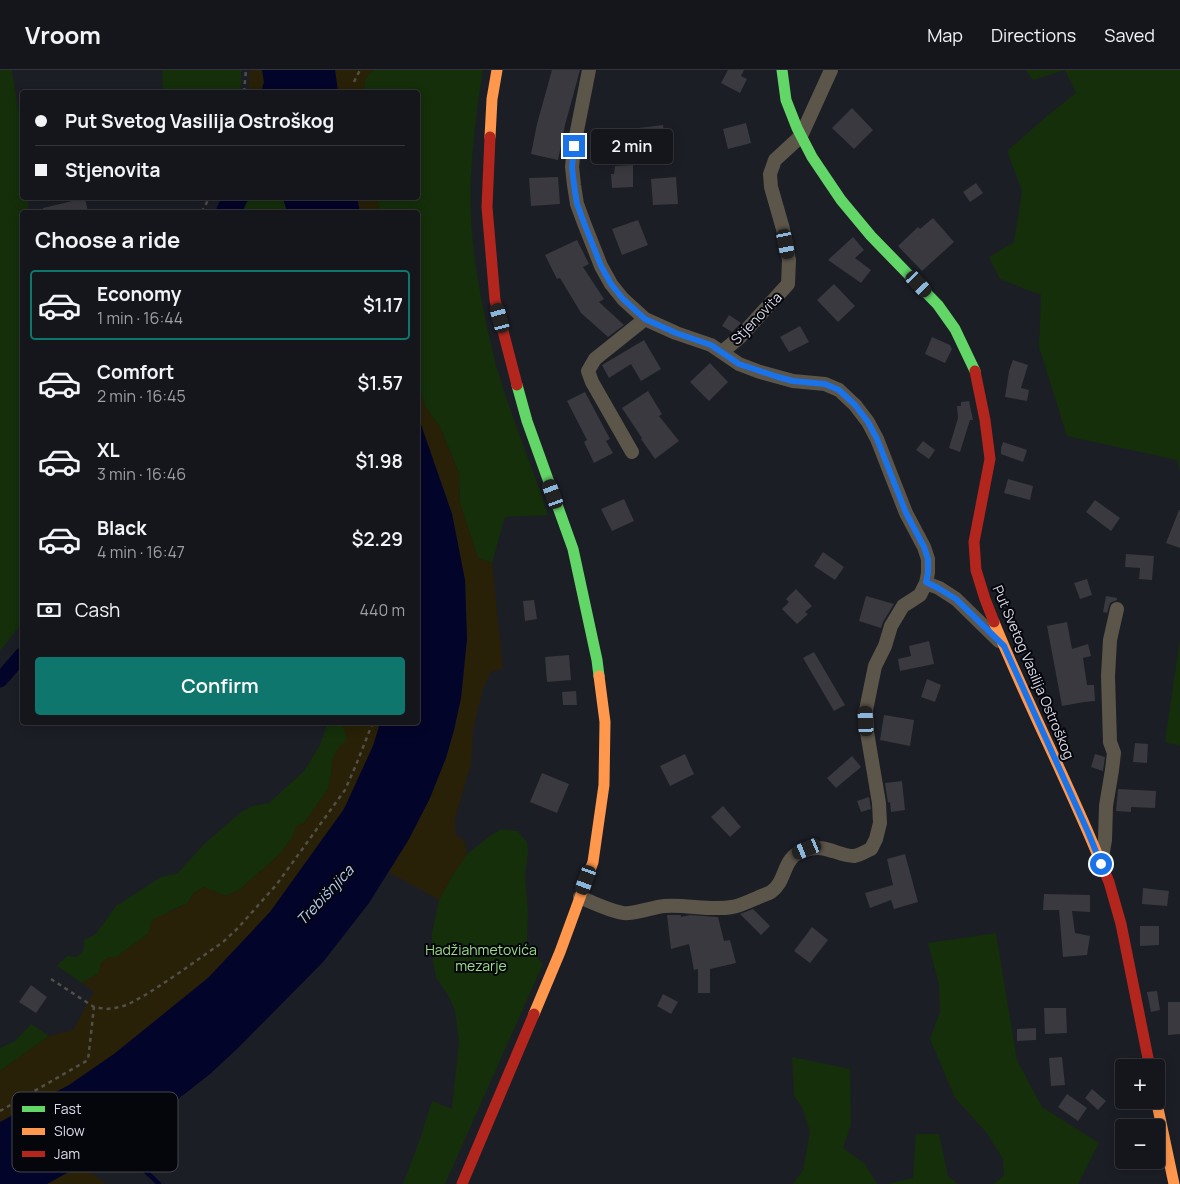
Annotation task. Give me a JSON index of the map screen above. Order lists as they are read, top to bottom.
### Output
{
  "streets": {
    "street": ["Stjenovita", "Put Svetog Vasilija Ostroškog"]
  },
  "crossings": [
    ["Stjenovita", "Put Svetog Vasilija Ostroškog"]
  ],
  "water": ["Trebišnjica"],
  "parks": ["Hadžiahmetovića mezarje"],
  "legend": ["Fast", "Slow", "Jam"],
  "page": {
    "header": "Vroom",
    "nav": ["Map", "Directions", "Saved"],
    "banner": ["Put Svetog Vasilija Ostroškog", "Stjenovita"],
    "bubble": "2 min",
    "heading": "Choose a ride",
    "list": [
      {
        "name": "Economy",
        "note": "1 min · 16:44",
        "value": "$1.17"
      },
      {
        "name": "Comfort",
        "note": "2 min · 16:45",
        "value": "$1.57"
      },
      {
        "name": "XL",
        "note": "3 min · 16:46",
        "value": "$1.98"
      },
      {
        "name": "Black",
        "note": "4 min · 16:47",
        "value": "$2.29"
      }
    ],
    "pay": ["Cash", "440 m"],
    "buttons": "Confirm",
    "map_buttons": ["+", "−"]
  }
}
